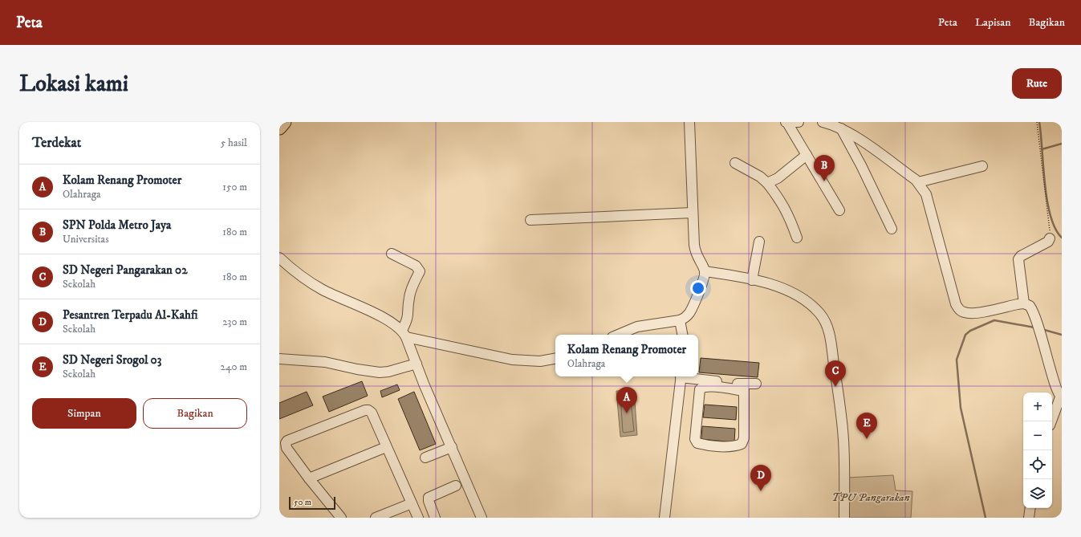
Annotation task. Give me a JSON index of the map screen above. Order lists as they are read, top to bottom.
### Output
{
  "parks": ["TPU Pangarakan"],
  "scale_bar": "50 m",
  "page": {
    "header": "Peta",
    "nav": ["Peta", "Lapisan", "Bagikan"],
    "buttons": [
      "Rute",
      ["Simpan", "Bagikan"]
    ],
    "title": "Lokasi kami",
    "heading": ["Terdekat", "5 hasil"],
    "pins": [
      "B",
      "C",
      "A",
      "E",
      "D"
    ],
    "list": [
      {
        "mark": "A",
        "name": "Kolam Renang Promoter",
        "note": "Olahraga",
        "value": "150 m"
      },
      {
        "mark": "B",
        "name": "SPN Polda Metro Jaya",
        "note": "Universitas",
        "value": "180 m"
      },
      {
        "mark": "C",
        "name": "SD Negeri Pangarakan 02",
        "note": "Sekolah",
        "value": "180 m"
      },
      {
        "mark": "D",
        "name": "Pesantren Terpadu Al-Kahfi",
        "note": "Sekolah",
        "value": "230 m"
      },
      {
        "mark": "E",
        "name": "SD Negeri Srogol 03",
        "note": "Sekolah",
        "value": "240 m"
      }
    ],
    "popup": ["Kolam Renang Promoter", "Olahraga"],
    "map_buttons": ["+", "−"],
    "scale": "50 m"
  }
}
